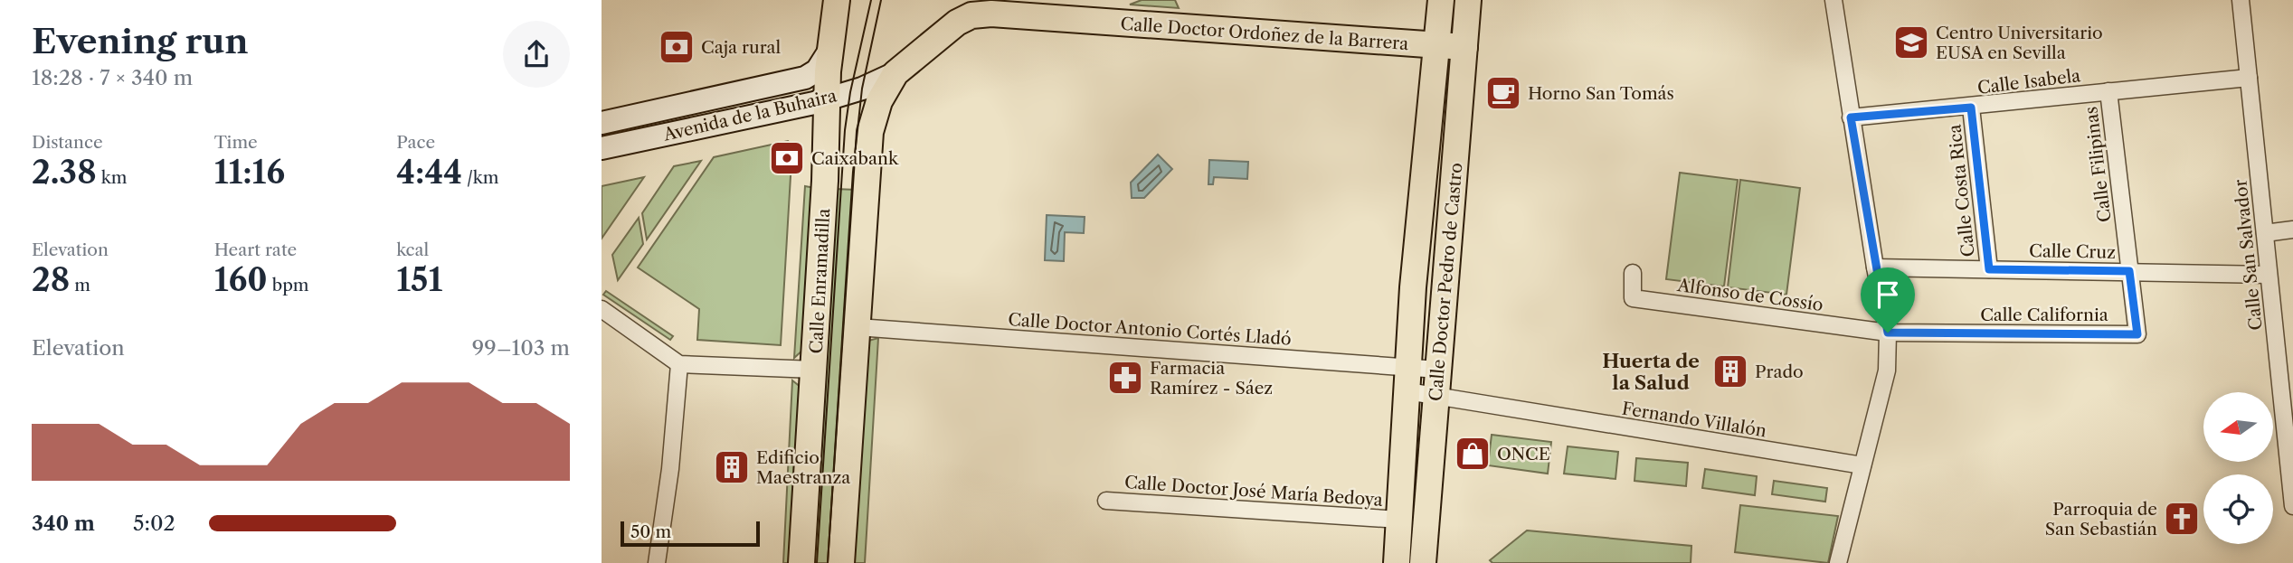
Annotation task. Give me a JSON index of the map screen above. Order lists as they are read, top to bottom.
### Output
{
  "streets": {
    "main road": [
      "Calle Doctor Ordoñez de la Barrera",
      "Avenida de la Buhaira",
      "Calle Enramadilla",
      "Calle Doctor Pedro de Castro"
    ],
    "street": [
      "Calle Isabela",
      "Calle Filipinas",
      "Calle Costa Rica",
      "Calle Cruz",
      "Calle San Salvador",
      "Alfonso de Cossío",
      "Calle California",
      "Calle Doctor Antonio Cortés Lladó",
      "Fernando Villalón",
      "Calle Doctor José María Bedoya"
    ]
  },
  "crossings": [
    ["Calle Doctor Ordoñez de la Barrera", "Avenida de la Buhaira"],
    ["Calle Doctor Ordoñez de la Barrera", "Calle Doctor Pedro de Castro"],
    ["Calle Isabela", "Calle Filipinas"],
    ["Calle Isabela", "Calle Costa Rica"],
    ["Calle Isabela", "Calle San Salvador"],
    ["Avenida de la Buhaira", "Calle Enramadilla"],
    ["Calle Filipinas", "Calle Cruz"],
    ["Calle Filipinas", "Calle California"],
    ["Calle Costa Rica", "Calle Cruz"],
    ["Calle Cruz", "Calle San Salvador"],
    ["Calle Cruz", "Calle California"],
    ["Calle Doctor Pedro de Castro", "Calle Doctor Antonio Cortés Lladó"],
    ["Calle Doctor Pedro de Castro", "Fernando Villalón"],
    ["Calle Doctor Pedro de Castro", "Calle Doctor José María Bedoya"],
    ["Alfonso de Cossío", "Calle California"],
    ["Calle Doctor Antonio Cortés Lladó", "Fernando Villalón"]
  ],
  "districts": ["Huerta de la Salud"],
  "places": {
    "school or university": ["Centro Universitario EUSA en Sevilla"],
    "bank": ["Caja rural", "Caixabank"],
    "cafe": ["Horno San Tomás"],
    "building": ["Prado", "Edificio Maestranza"],
    "pharmacy": ["Farmacia Ramírez - Sáez"],
    "shop": ["ONCE"],
    "church": ["Parroquia de San Sebastián"]
  },
  "scale_bar": "50 m",
  "north": "left",
  "page": {
    "heading": ["Evening run", "18:28 · 7 × 340 m"],
    "stats": [
      ["Distance", "2.38 km"],
      ["Time", "11:16"],
      ["Pace", "4:44 /km"],
      ["Elevation", "28 m"],
      ["Heart rate", "160 bpm"],
      ["kcal", "151"]
    ],
    "chart": ["Elevation", "99–103 m"],
    "list": [
      {
        "name": "340 m",
        "note": "5:02"
      }
    ],
    "scale": "50 m"
  }
}
